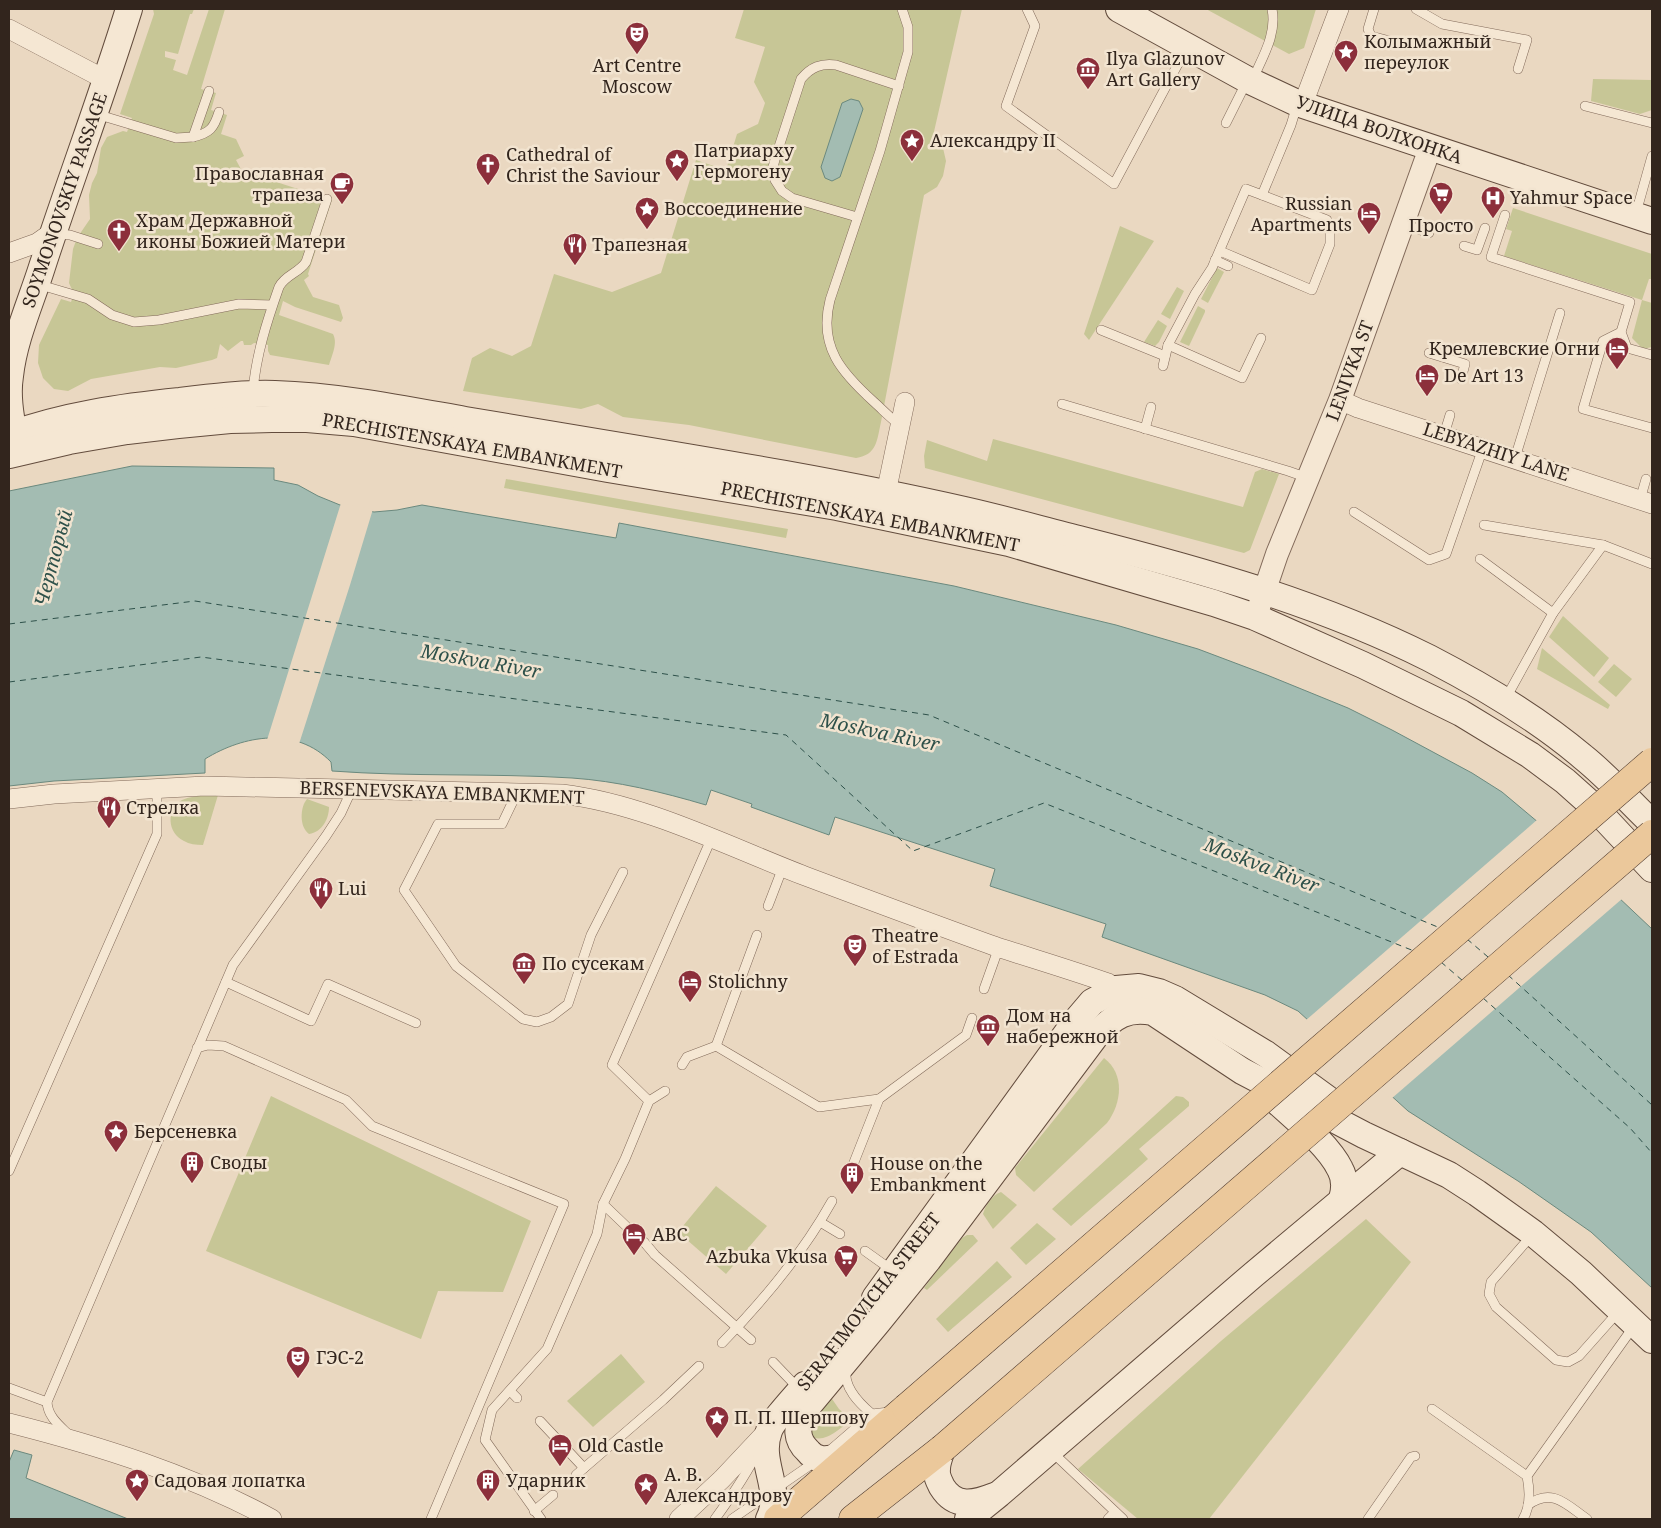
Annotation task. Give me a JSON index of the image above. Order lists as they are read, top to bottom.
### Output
{
  "streets": {
    "main road": [
      "УЛИЦА ВОЛХОНКА",
      "SOYMONOVSKIY PASSAGE",
      "PRECHISTENSKAYA EMBANKMENT",
      "SERAFIMOVICHA STREET"
    ],
    "street": ["LENIVKA ST", "LEBYAZHIY LANE", "BERSENEVSKAYA EMBANKMENT"]
  },
  "crossings": [
    ["УЛИЦА ВОЛХОНКА", "LENIVKA ST"],
    ["SOYMONOVSKIY PASSAGE", "PRECHISTENSKAYA EMBANKMENT"],
    ["LENIVKA ST", "PRECHISTENSKAYA EMBANKMENT"],
    ["LENIVKA ST", "LEBYAZHIY LANE"],
    ["BERSENEVSKAYA EMBANKMENT", "SERAFIMOVICHA STREET"]
  ],
  "water": ["Черторый", "Moskva River"],
  "places": {
    "theatre": ["Art Centre Moscow", "Theatre of Estrada", "ГЭС-2"],
    "place": [
      "Колымажный переулок",
      "Александру II",
      "Патриарху Гермогену",
      "Воссоединение",
      "Берсеневка",
      "П. П. Шершову",
      "Садовая лопатка",
      "А. В. Александрову"
    ],
    "museum": ["Ilya Glazunov Art Gallery", "По сусекам", "Дом на набережной"],
    "church": ["Cathedral of Christ the Saviour", "Храм Державной иконы Божией Матери"],
    "cafe": ["Православная трапеза"],
    "supermarket": ["Просто", "Azbuka Vkusa"],
    "hospital": ["Yahmur Space"],
    "hotel": [
      "Russian Apartments",
      "Кремлевские Огни",
      "De Art 13",
      "Stolichny",
      "ABC",
      "Old Castle"
    ],
    "restaurant": ["Трапезная", "Стрелка", "Lui"],
    "building": ["Своды", "House on the Embankment", "Ударник"]
  }
}
